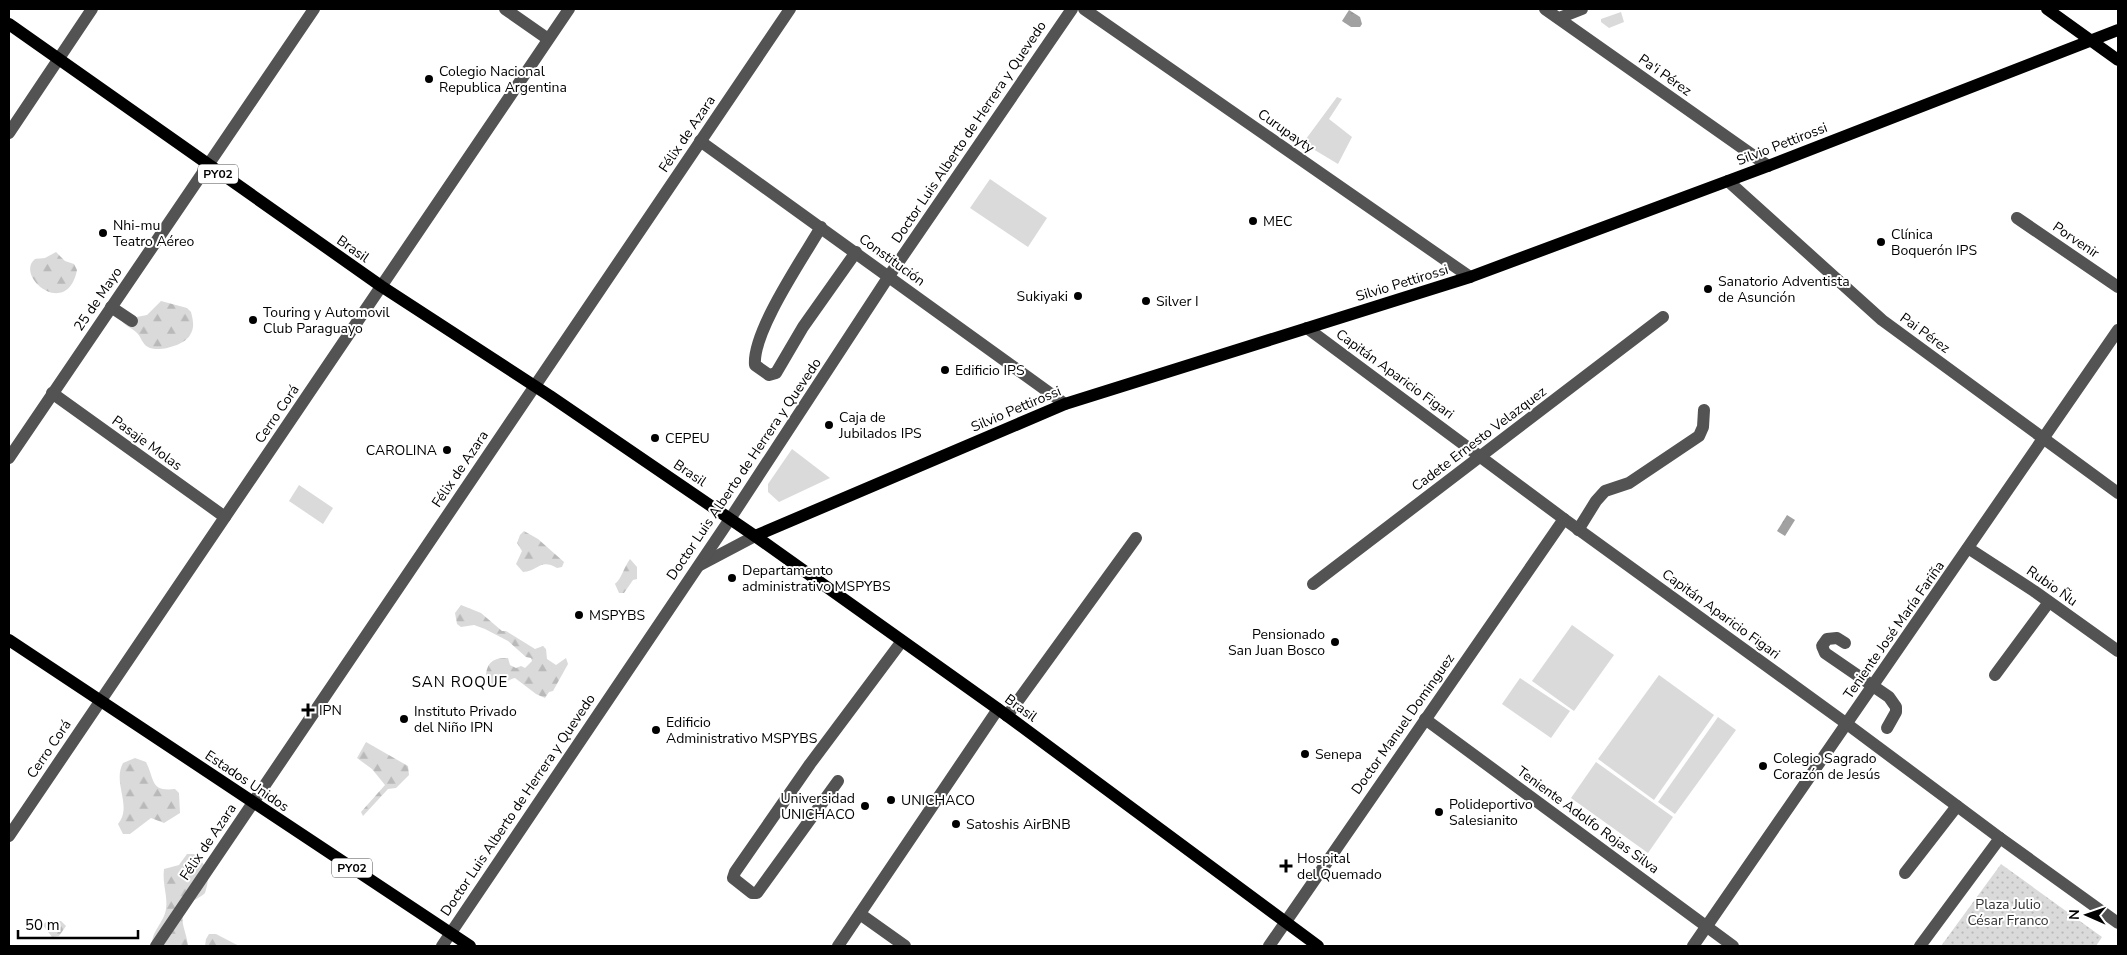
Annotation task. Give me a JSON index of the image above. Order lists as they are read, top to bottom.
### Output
{
  "streets": {
    "main road": [
      "Silvio Pettirossi",
      "PY02",
      "Brasil",
      "Estados Unidos"
    ],
    "street": [
      "Pa'i Pérez",
      "Curupayty",
      "Doctor Luis Alberto de Herrera y Quevedo",
      "Félix de Azara",
      "Porvenir",
      "Constitución",
      "25 de Mayo",
      "Pai Pérez",
      "Capitán Aparicio Figari",
      "Cerro Corá",
      "Cadete Ernesto Velazquez",
      "Pasaje Molas",
      "Rubio Ñu",
      "Teniente José María Fariña",
      "Doctor Manuel Dominguez",
      "Teniente Adolfo Rojas Silva"
    ]
  },
  "crossings": [
    ["Pa'i Pérez", "Silvio Pettirossi"],
    ["Curupayty", "Silvio Pettirossi"],
    ["Doctor Luis Alberto de Herrera y Quevedo", "Silvio Pettirossi"],
    ["Doctor Luis Alberto de Herrera y Quevedo", "Brasil"],
    ["Doctor Luis Alberto de Herrera y Quevedo", "Constitución"],
    ["Doctor Luis Alberto de Herrera y Quevedo", "Estados Unidos"],
    ["Félix de Azara", "Brasil"],
    ["Félix de Azara", "Constitución"],
    ["Félix de Azara", "Estados Unidos"],
    ["Silvio Pettirossi", "Brasil"],
    ["Silvio Pettirossi", "Constitución"],
    ["Silvio Pettirossi", "Pai Pérez"],
    ["Silvio Pettirossi", "Capitán Aparicio Figari"],
    ["Brasil", "25 de Mayo"],
    ["Brasil", "Cerro Corá"],
    ["Brasil", "Doctor Manuel Dominguez"],
    ["25 de Mayo", "Pasaje Molas"],
    ["Pai Pérez", "Teniente José María Fariña"],
    ["Capitán Aparicio Figari", "Cadete Ernesto Velazquez"],
    ["Capitán Aparicio Figari", "Teniente José María Fariña"],
    ["Capitán Aparicio Figari", "Doctor Manuel Dominguez"],
    ["Cerro Corá", "Pasaje Molas"],
    ["Cerro Corá", "Estados Unidos"],
    ["Rubio Ñu", "Teniente José María Fariña"],
    ["Teniente José María Fariña", "Teniente Adolfo Rojas Silva"],
    ["Doctor Manuel Dominguez", "Teniente Adolfo Rojas Silva"]
  ],
  "districts": ["SAN ROQUE"],
  "parks": ["Plaza Julio César Franco"],
  "places": {
    "other": [
      "Colegio Nacional Republica Argentina",
      "MEC",
      "Nhi-mu Teatro Aéreo",
      "Clínica Boquerón IPS",
      "Sanatorio Adventista de Asunción",
      "Sukiyaki",
      "Silver I",
      "Touring y Automovil Club Paraguayo",
      "Edificio IPS",
      "Caja de Jubilados IPS",
      "CEPEU",
      "CAROLINA",
      "Departamento administrativo MSPYBS",
      "MSPYBS",
      "Pensionado San Juan Bosco",
      "Instituto Privado del Niño IPN",
      "Edificio Administrativo MSPYBS",
      "Senepa",
      "Colegio Sagrado Corazón de Jesús",
      "UNICHACO",
      "Universidad UNICHACO",
      "Polideportivo Salesianito",
      "Satoshis AirBNB"
    ],
    "health": ["IPN", "Hospital del Quemado"]
  },
  "scale_bar": "50 m",
  "north": "left"
}
